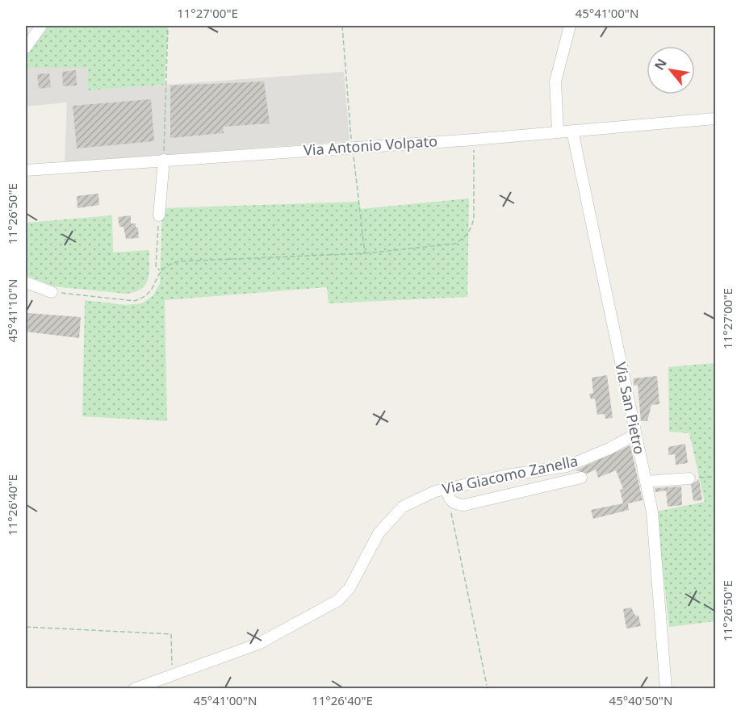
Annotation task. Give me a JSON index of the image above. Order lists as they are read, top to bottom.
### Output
{
  "streets": {
    "street": ["Via Antonio Volpato", "Via San Pietro", "Via Giacomo Zanella"]
  },
  "crossings": [
    ["Via Antonio Volpato", "Via San Pietro"],
    ["Via San Pietro", "Via Giacomo Zanella"]
  ],
  "north": "top left",
  "coordinates": [
    "11°27'00\"E",
    "45°41'00\"N",
    "11°26'50\"E",
    "45°41'10\"N",
    "11°26'40\"E",
    "45°40'50\"N"
  ]
}
